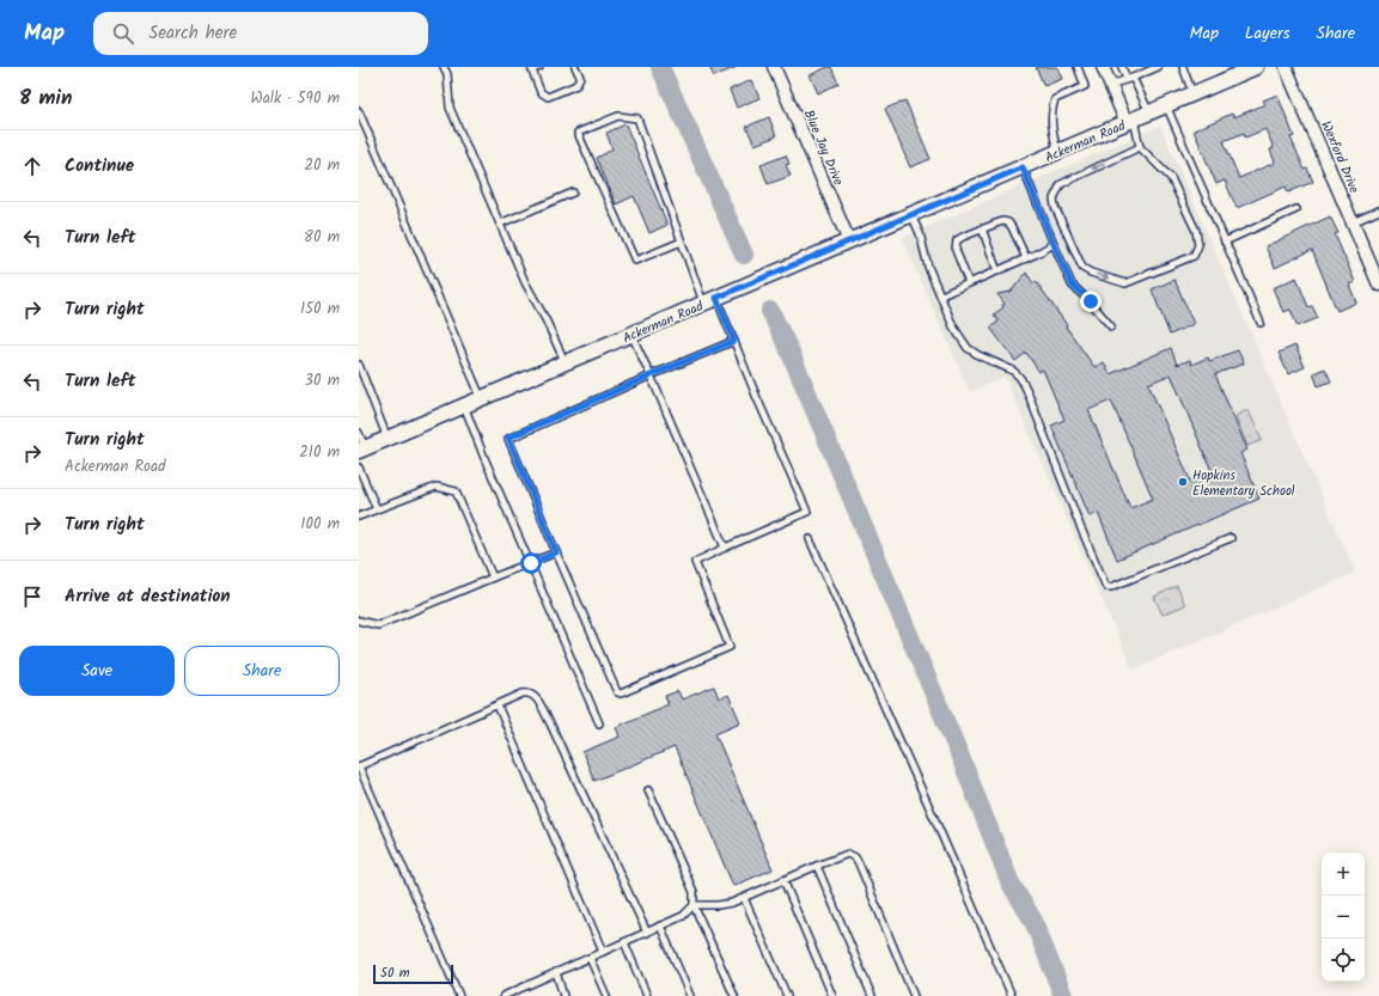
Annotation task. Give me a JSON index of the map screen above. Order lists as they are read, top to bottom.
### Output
{
  "streets": {
    "street": ["Ackerman Road", "Blue Jay Drive", "Wexford Drive"]
  },
  "crossings": [
    ["Ackerman Road", "Blue Jay Drive"]
  ],
  "places": ["Hopkins Elementary School"],
  "scale_bar": "50 m",
  "page": {
    "header": "Map",
    "search": "Search here",
    "nav": ["Map", "Layers", "Share"],
    "heading": ["8 min", "Walk · 590 m"],
    "list": [
      ["Continue", "20 m"],
      ["Turn left", "80 m"],
      ["Turn right", "150 m"],
      ["Turn left", "30 m"],
      ["Turn right", "Ackerman Road", "210 m"],
      ["Turn right", "100 m"],
      "Arrive at destination"
    ],
    "buttons": ["Save", "Share"],
    "map_buttons": ["+", "−"],
    "scale": "50 m"
  }
}
